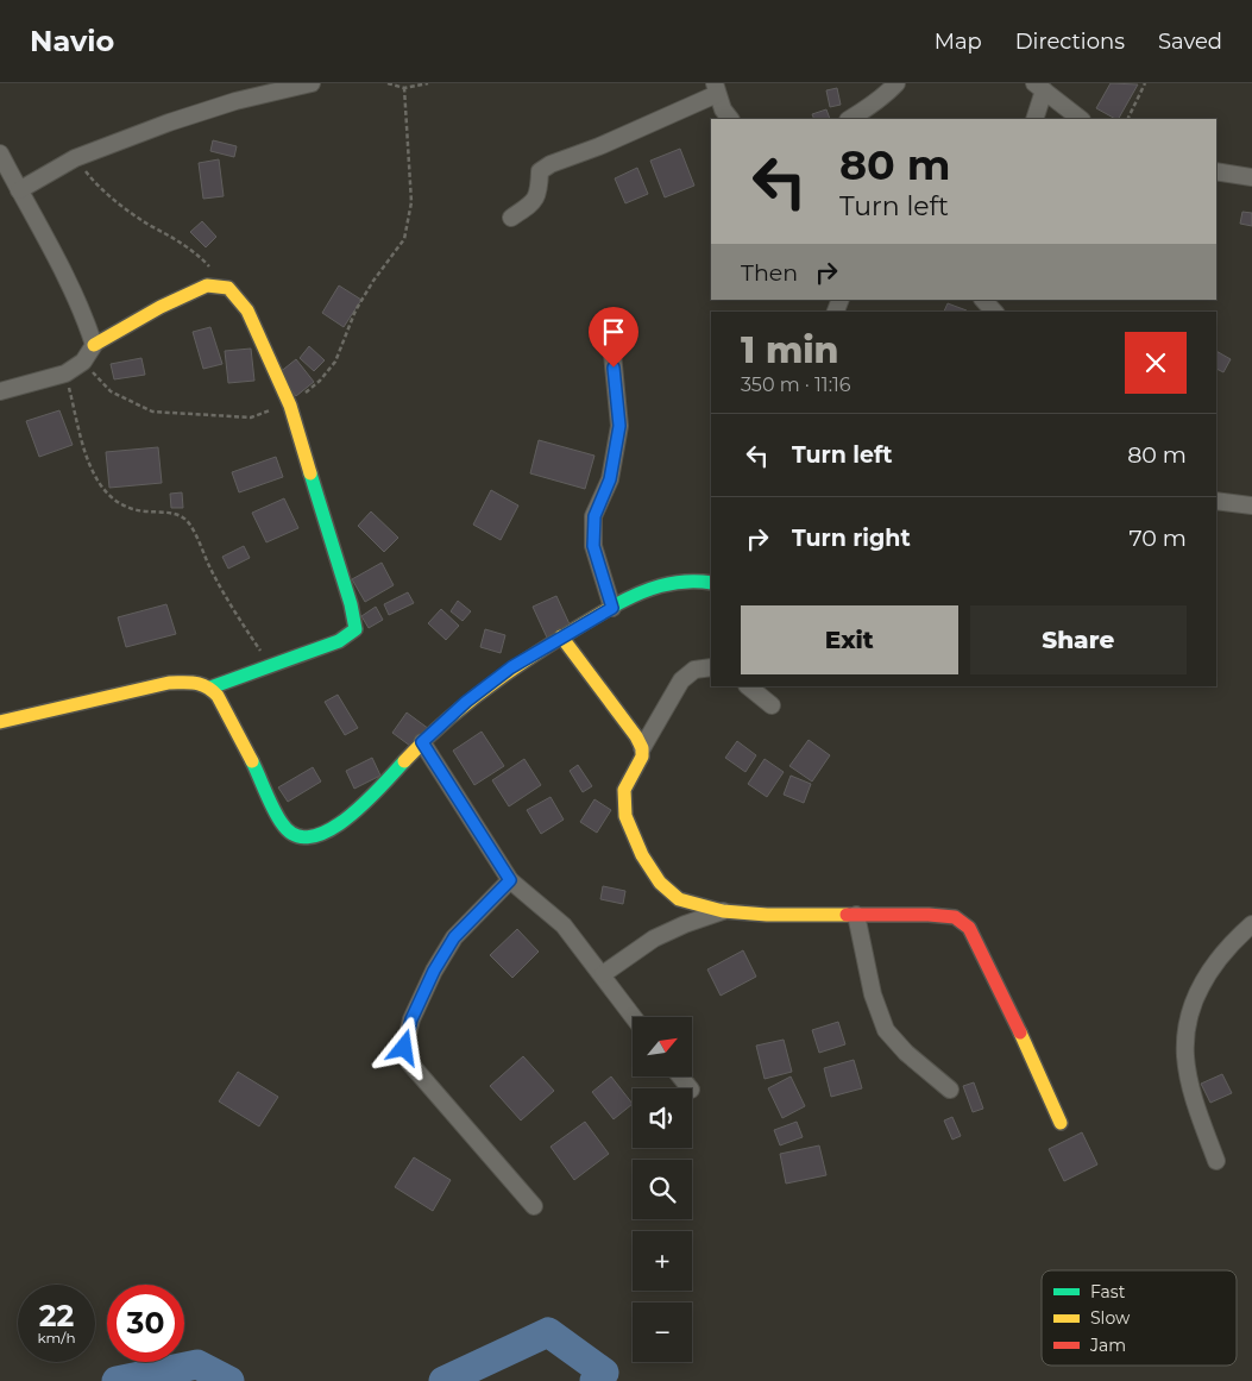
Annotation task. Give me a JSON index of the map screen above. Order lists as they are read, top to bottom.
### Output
{
  "legend": ["Fast", "Slow", "Jam"],
  "north": "top right",
  "page": {
    "header": "Navio",
    "nav": ["Map", "Directions", "Saved"],
    "turn": ["80 m", "Turn left"],
    "then": "Then",
    "heading": ["1 min", "350 m · 11:16"],
    "list": [
      {
        "name": "Turn left",
        "value": "80 m"
      },
      {
        "name": "Turn right",
        "value": "70 m"
      }
    ],
    "buttons": ["Exit", "Share"],
    "map_buttons": ["+", "−"],
    "speed": "22 km/h",
    "limit": "30"
  }
}
